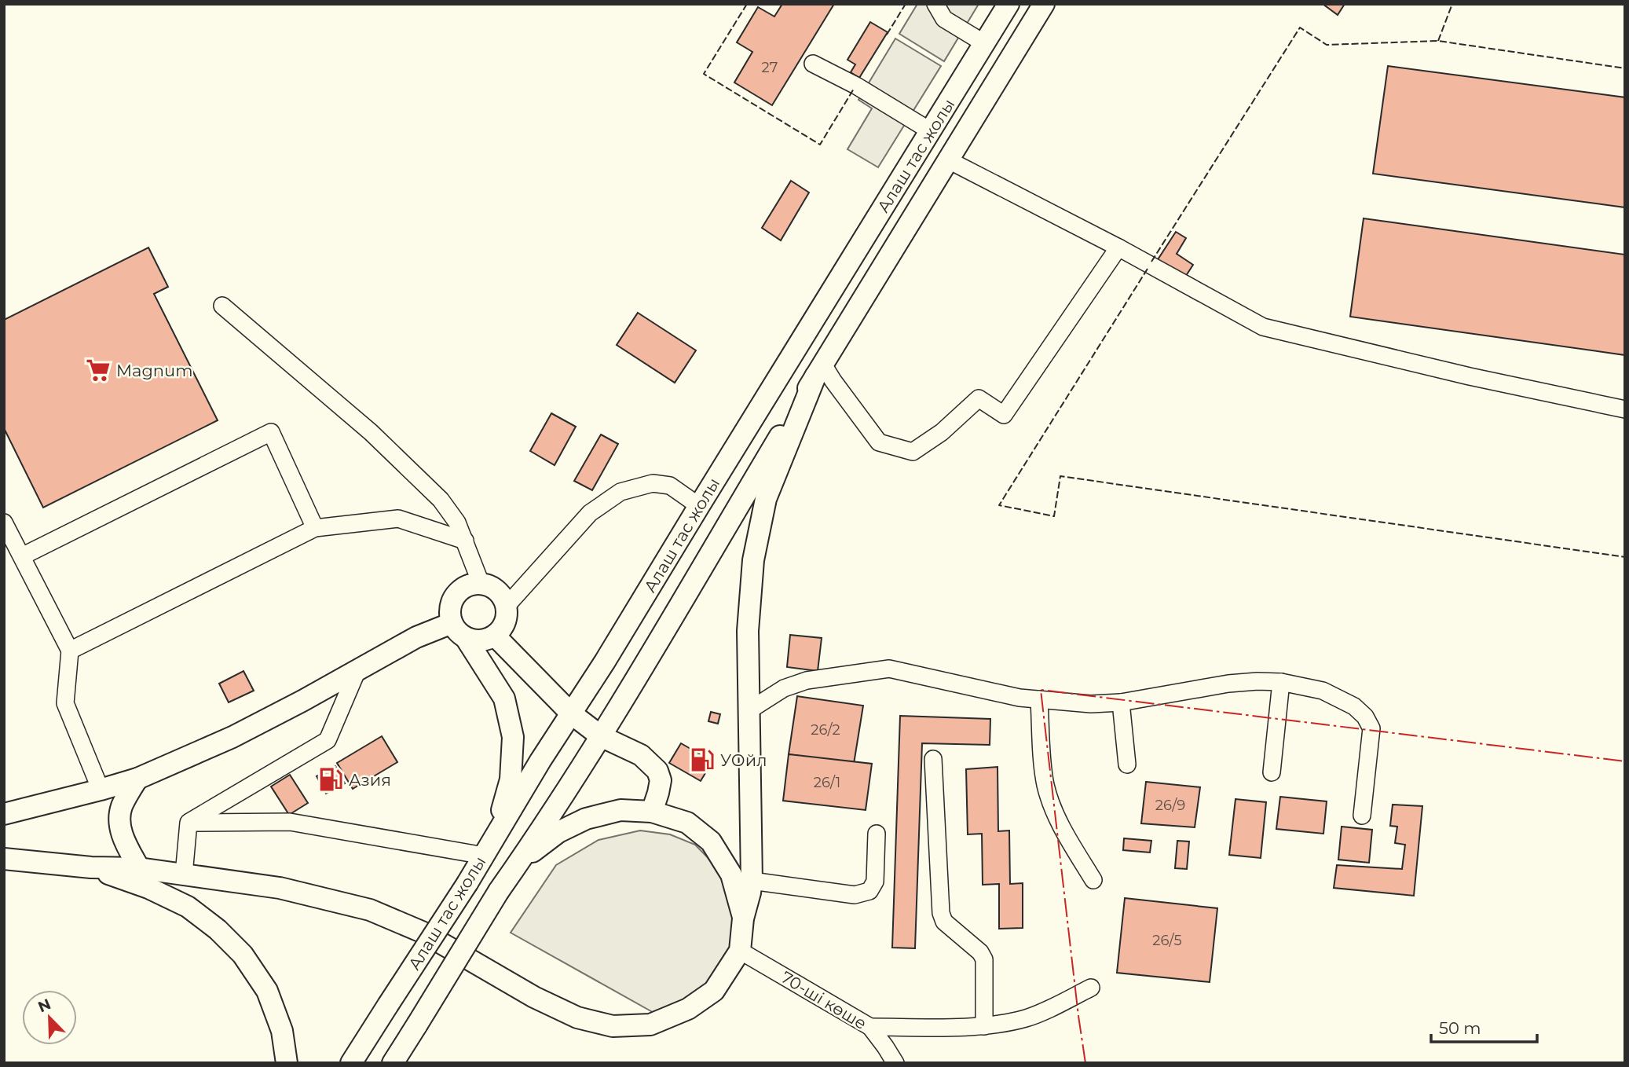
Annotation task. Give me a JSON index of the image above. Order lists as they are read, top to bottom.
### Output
{
  "streets": {
    "main road": ["Алаш тас жолы"],
    "lane": ["70-ші көше"]
  },
  "places": {
    "supermarket": ["Magnum"],
    "fuel station": ["УОйл", "Азия"]
  },
  "house_numbers": [
    "27",
    "26/2",
    "26/1",
    "26/9",
    "26/5"
  ],
  "scale_bar": "50 m",
  "north": "top left"
}
